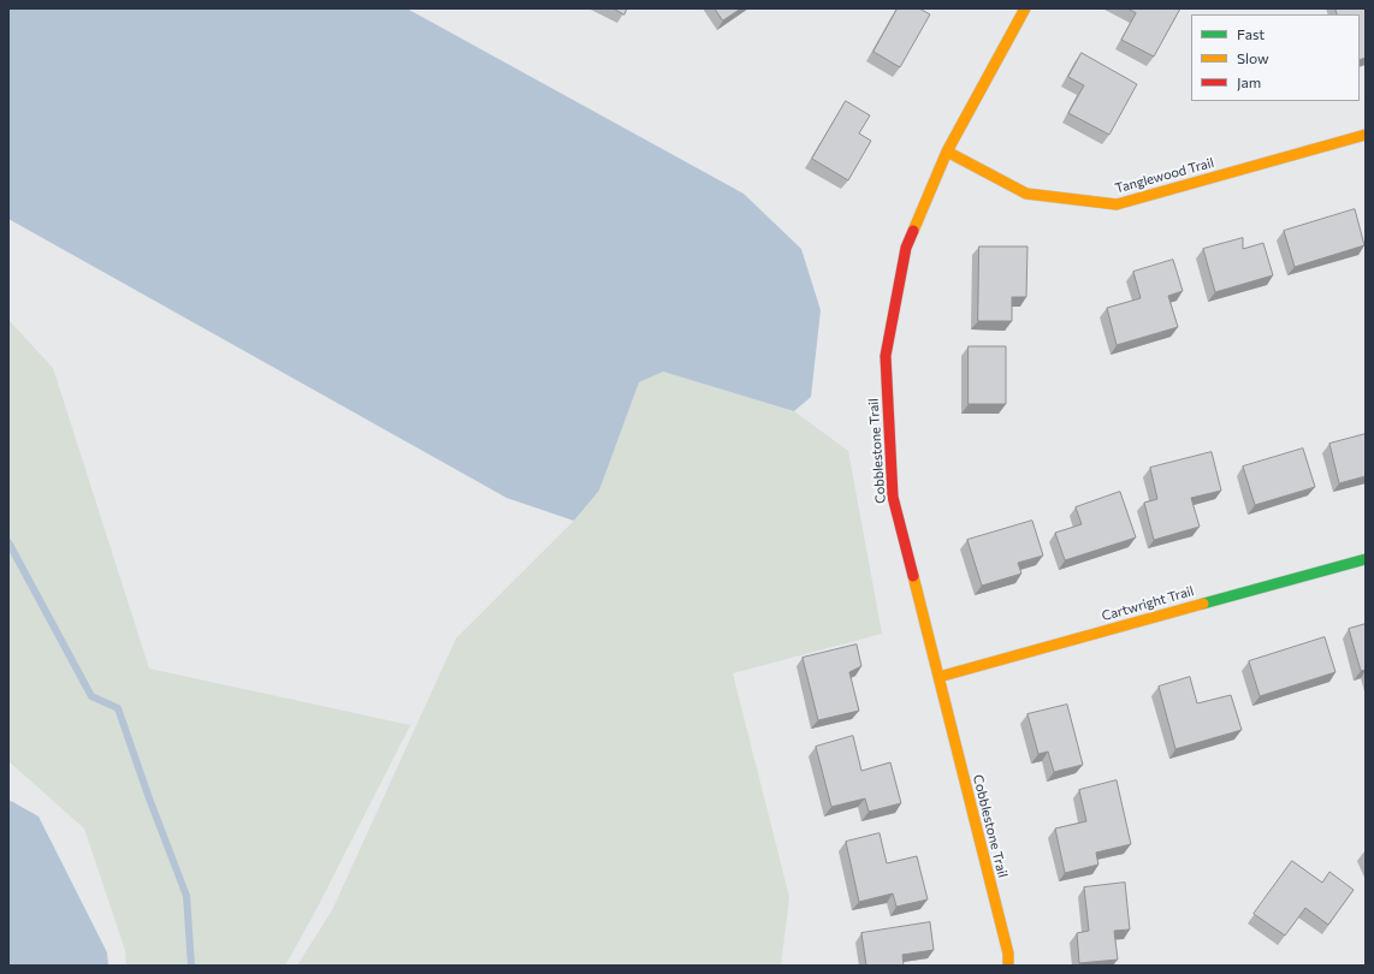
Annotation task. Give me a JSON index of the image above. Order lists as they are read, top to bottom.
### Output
{
  "streets": {
    "street": ["Tanglewood Trail", "Cobblestone Trail", "Cartwright Trail"]
  },
  "crossings": [
    ["Tanglewood Trail", "Cobblestone Trail"],
    ["Cobblestone Trail", "Cartwright Trail"]
  ],
  "legend": ["Fast", "Slow", "Jam"]
}
